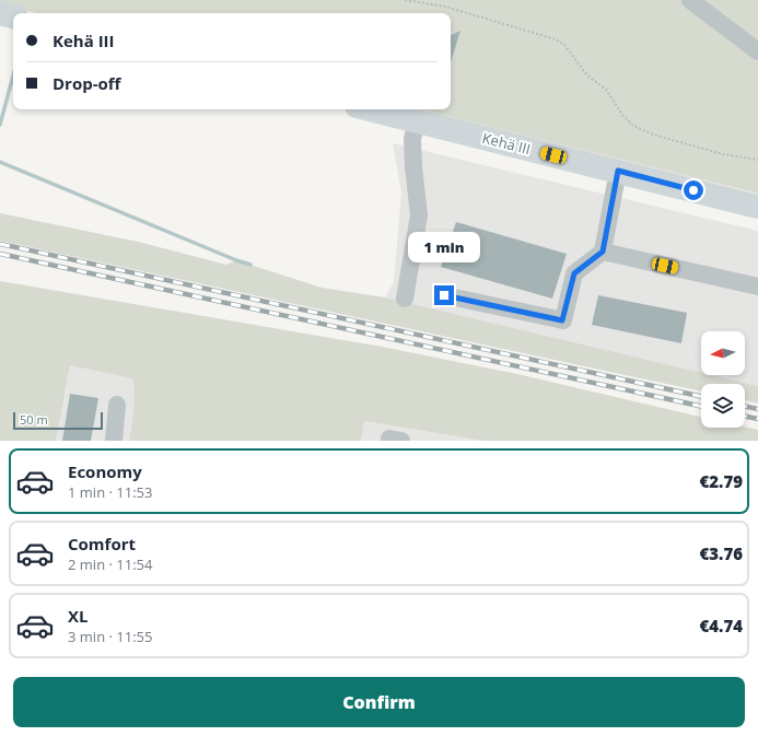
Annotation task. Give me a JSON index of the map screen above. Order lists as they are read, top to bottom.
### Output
{
  "streets": {
    "highway": ["Kehä III"]
  },
  "scale_bar": "50 m",
  "north": "left",
  "page": {
    "banner": ["Kehä III", "Drop-off"],
    "bubble": "1 min",
    "scale": "50 m",
    "list": [
      {
        "name": "Economy",
        "note": "1 min · 11:53",
        "value": "€2.79"
      },
      {
        "name": "Comfort",
        "note": "2 min · 11:54",
        "value": "€3.76"
      },
      {
        "name": "XL",
        "note": "3 min · 11:55",
        "value": "€4.74"
      }
    ],
    "buttons": "Confirm"
  }
}
